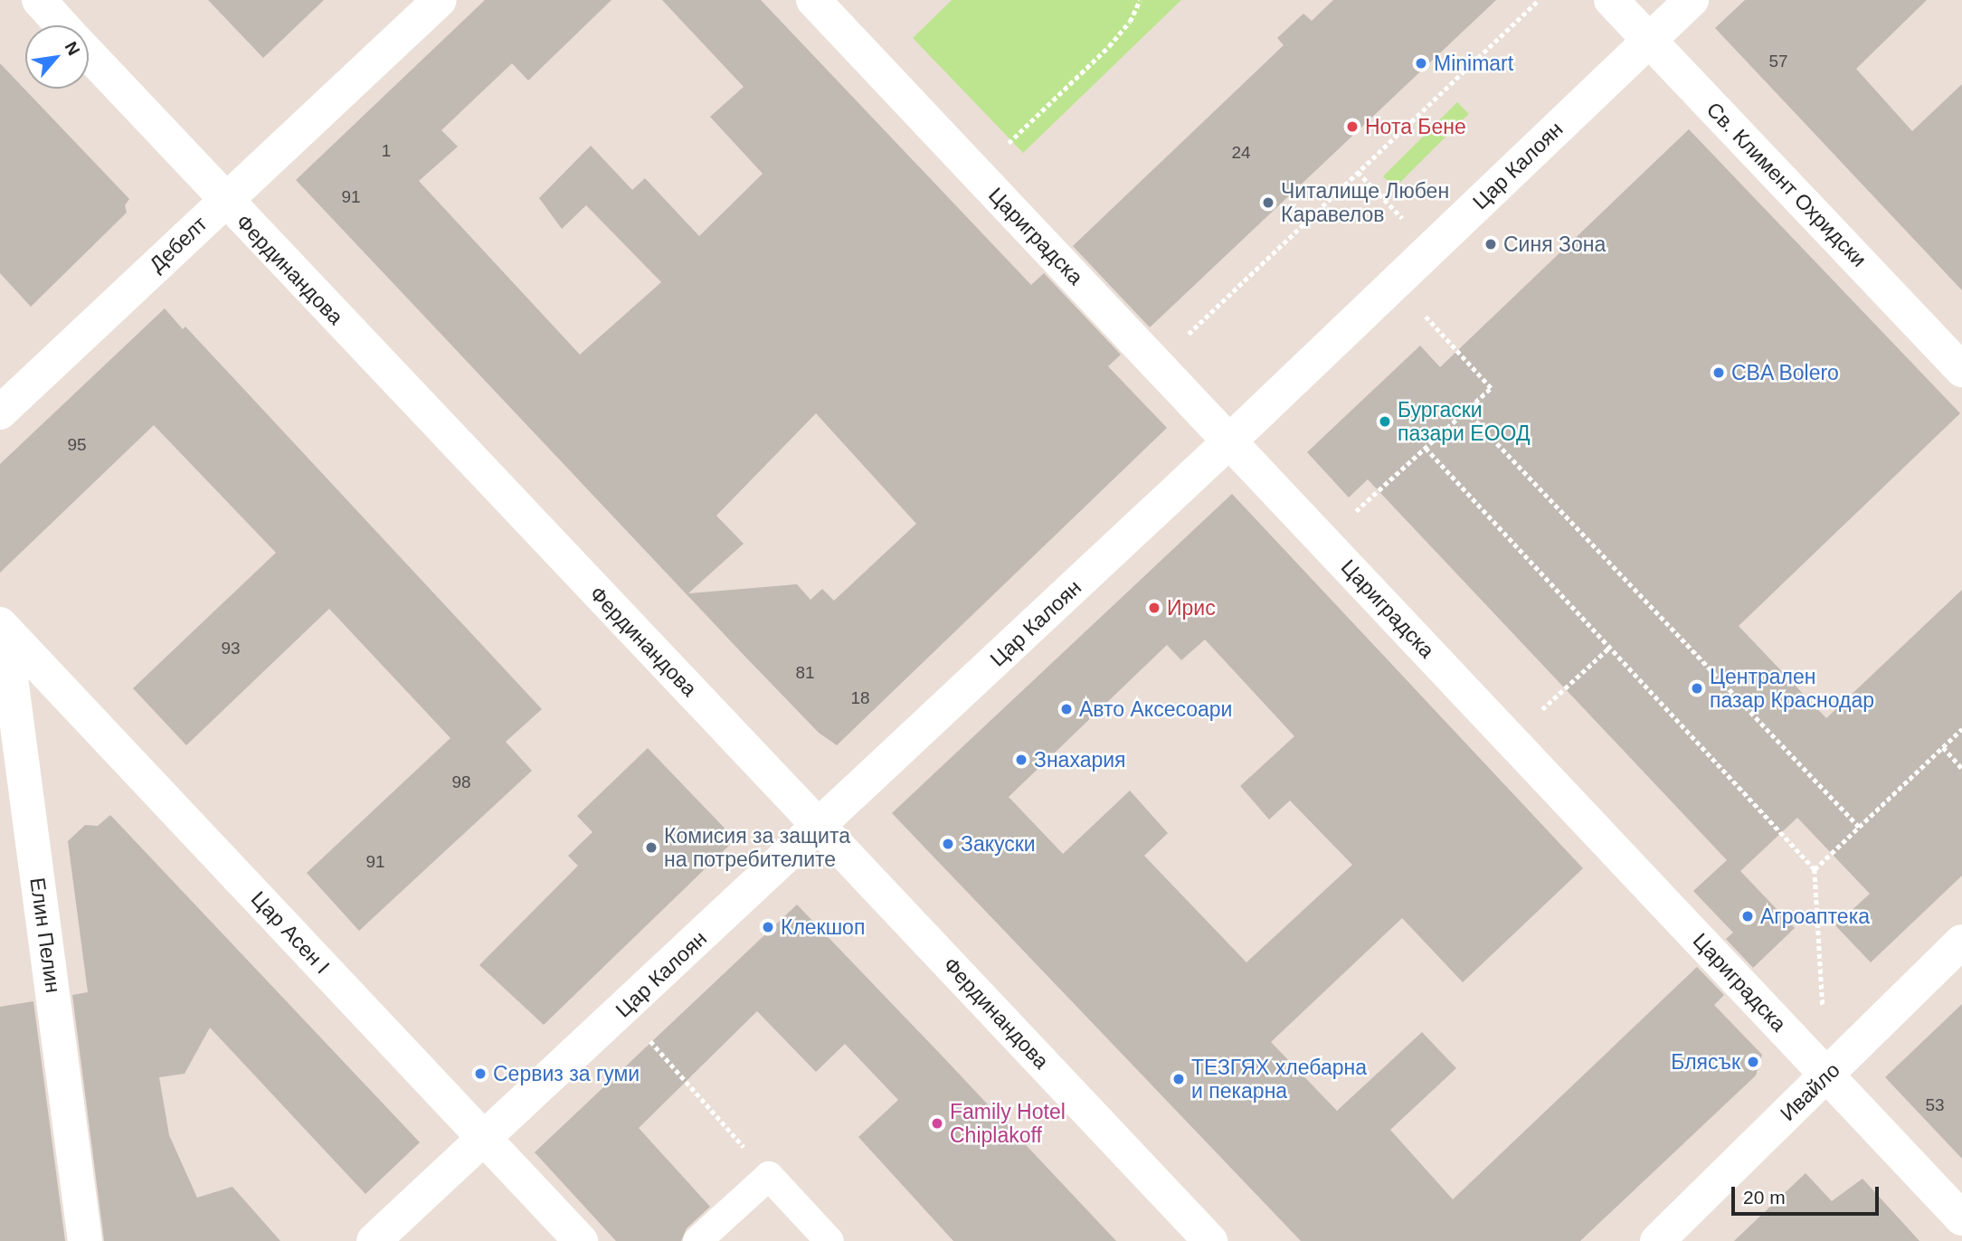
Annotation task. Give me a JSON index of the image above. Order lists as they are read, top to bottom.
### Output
{
  "streets": {
    "street": [
      "Цар Калоян",
      "Св. Климент Охридски",
      "Цариградска",
      "Дебелт",
      "Фердинандова",
      "Цар Асен I",
      "Елин Пелин",
      "Ивайло"
    ]
  },
  "crossings": [
    ["Цар Калоян", "Св. Климент Охридски"],
    ["Цар Калоян", "Цариградска"],
    ["Цар Калоян", "Фердинандова"],
    ["Цар Калоян", "Цар Асен I"],
    ["Цариградска", "Ивайло"],
    ["Дебелт", "Фердинандова"],
    ["Цар Асен I", "Елин Пелин"]
  ],
  "places": [
    "Minimart",
    "Нота Бене",
    "Читалище Любен Каравелов",
    "Синя Зона",
    "CBA Bolero",
    "Бургаски пазари ЕООД",
    "Ирис",
    "Централен пазар Краснодар",
    "Авто Аксесоари",
    "Знахария",
    "Закуски",
    "Комисия за защита на потребителите",
    "Агроаптека",
    "Клекшоп",
    "Блясък",
    "Сервиз за гуми",
    "ТЕЗГЯХ хлебарна и пекарна",
    "Family Hotel Chiplakoff"
  ],
  "house_numbers": [
    "57",
    "1",
    "24",
    "91",
    "95",
    "93",
    "81",
    "18",
    "98",
    "91",
    "53"
  ],
  "scale_bar": "20 m",
  "north": "top right"
}
